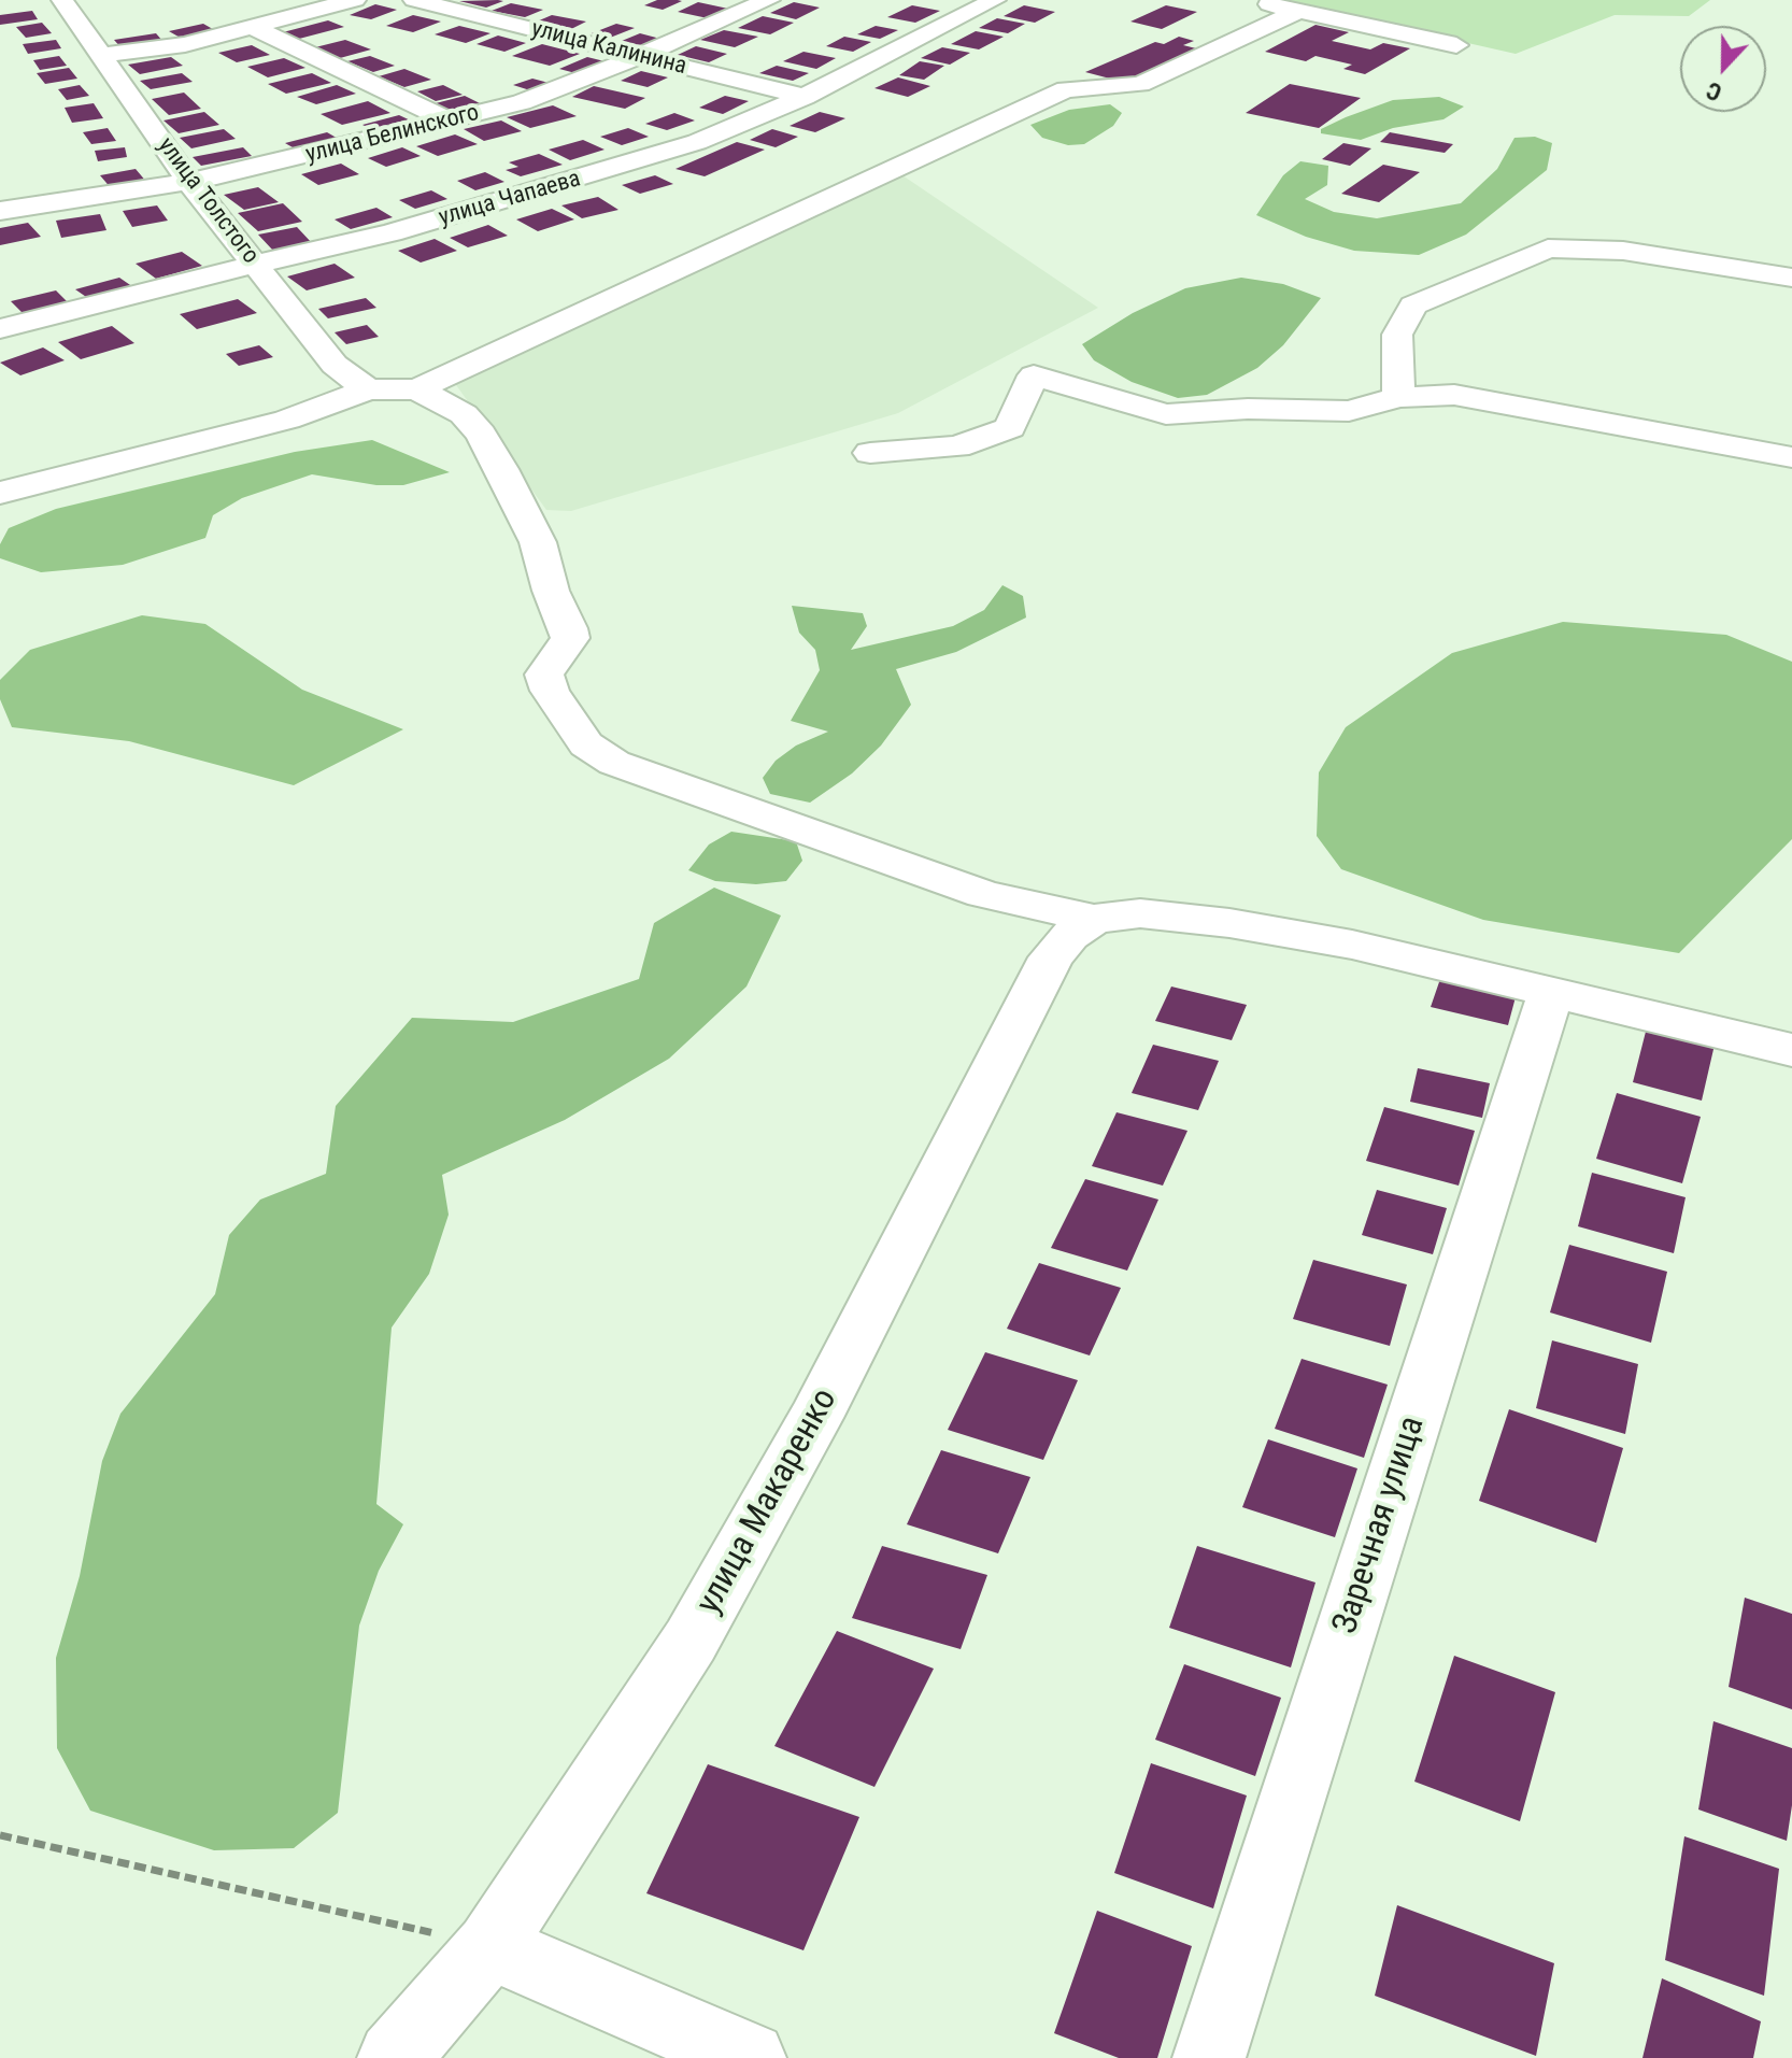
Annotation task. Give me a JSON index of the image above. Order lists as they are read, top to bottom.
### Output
{
  "streets": {
    "street": [
      "улица Калинина",
      "улица Белинского",
      "улица Чапаева",
      "улица Толстого",
      "улица Макаренко",
      "Заречная улица"
    ]
  },
  "crossings": [
    ["улица Калинина", "улица Белинского"],
    ["улица Калинина", "улица Чапаева"],
    ["улица Белинского", "улица Толстого"],
    ["улица Чапаева", "улица Толстого"]
  ],
  "north": "bottom"
}
